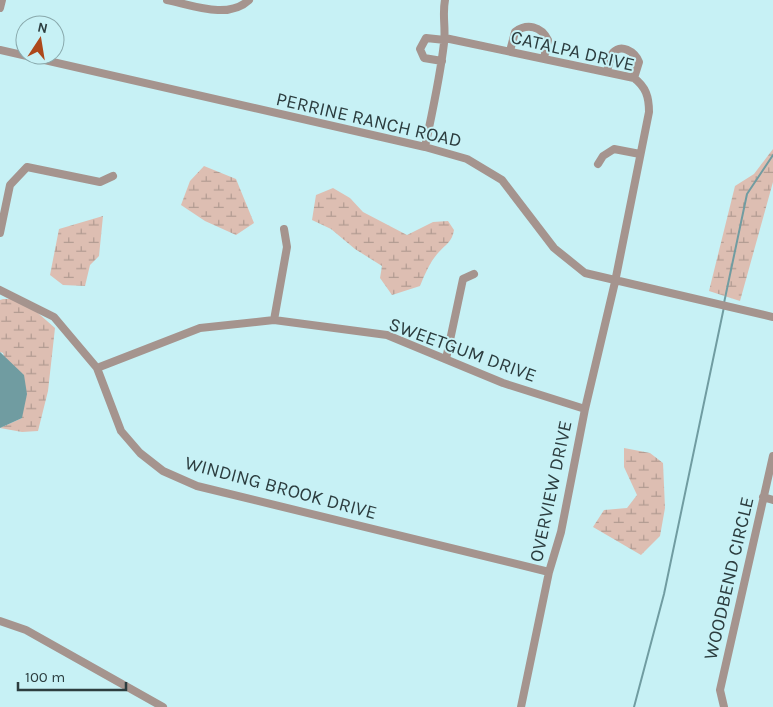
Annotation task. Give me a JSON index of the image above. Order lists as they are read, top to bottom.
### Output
{
  "streets": {
    "street": [
      "CATALPA DRIVE",
      "PERRINE RANCH ROAD",
      "SWEETGUM DRIVE",
      "WINDING BROOK DRIVE",
      "OVERVIEW DRIVE",
      "WOODBEND CIRCLE"
    ]
  },
  "crossings": [
    ["CATALPA DRIVE", "PERRINE RANCH ROAD"],
    ["CATALPA DRIVE", "OVERVIEW DRIVE"],
    ["PERRINE RANCH ROAD", "OVERVIEW DRIVE"],
    ["SWEETGUM DRIVE", "WINDING BROOK DRIVE"],
    ["SWEETGUM DRIVE", "OVERVIEW DRIVE"],
    ["WINDING BROOK DRIVE", "OVERVIEW DRIVE"]
  ],
  "scale_bar": "100 m",
  "north": "top"
}
